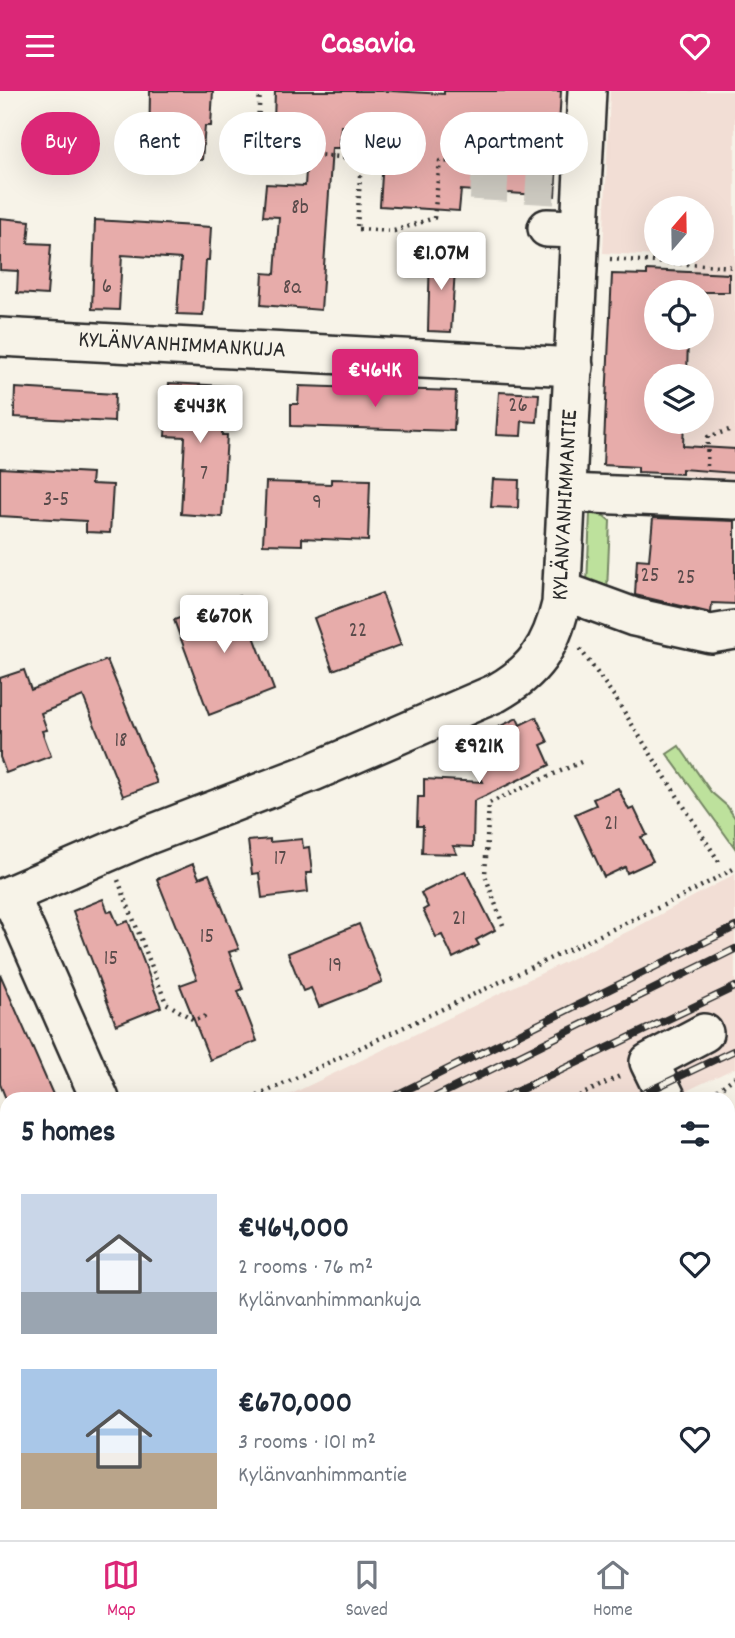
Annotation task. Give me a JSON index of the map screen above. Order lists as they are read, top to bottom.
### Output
{
  "streets": {
    "street": ["KYLÄNVANHIMMANKUJA", "KYLÄNVANHIMMANTIE"]
  },
  "crossings": [
    ["KYLÄNVANHIMMANKUJA", "KYLÄNVANHIMMANTIE"]
  ],
  "house_numbers": [
    "8b",
    "6",
    "8a",
    "26",
    "7",
    "3-5",
    "9",
    "25",
    "25",
    "22",
    "18",
    "21",
    "17",
    "21",
    "15",
    "15",
    "19"
  ],
  "north": "top",
  "page": {
    "header": "Casavia",
    "chip": [
      "Buy",
      "Rent",
      "Filters",
      "New",
      "Apartment"
    ],
    "price": [
      "€1.07M",
      "€464K",
      "€443K",
      "€670K",
      "€921K"
    ],
    "heading": "5 homes",
    "list": [
      {
        "name": "€464,000",
        "note": "2 rooms · 76 m² · Kylänvanhimmankuja"
      },
      {
        "name": "€670,000",
        "note": "3 rooms · 101 m² · Kylänvanhimmantie"
      }
    ],
    "tabs": ["Map", "Saved", "Home"]
  }
}
